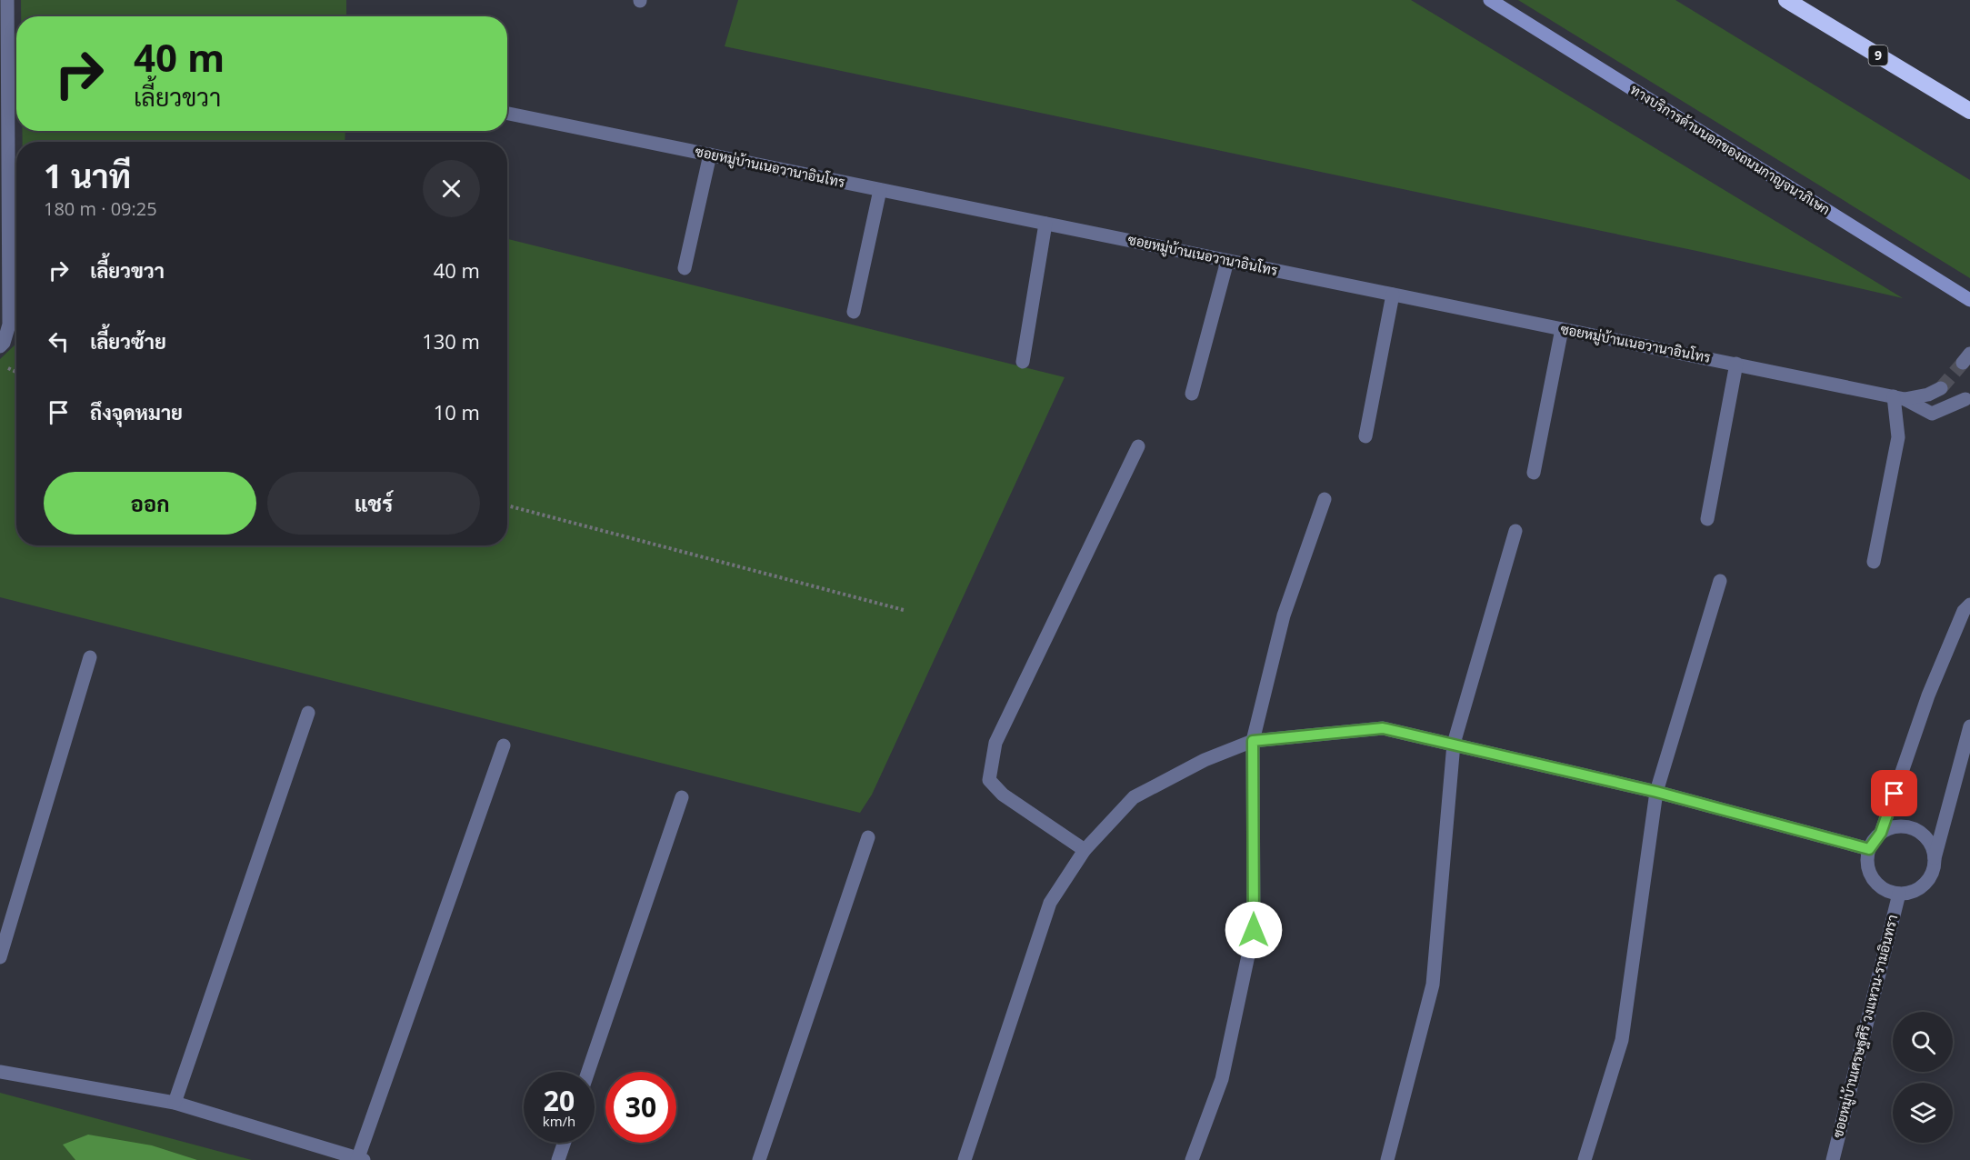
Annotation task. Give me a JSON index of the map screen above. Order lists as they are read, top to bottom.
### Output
{
  "streets": {
    "highway": ["9"],
    "main road": ["ทางบริการด้านนอกของถนนกาญจนาภิเษก"],
    "street": ["ซอยหมู่บ้านเนอวานาอินโทร", "ซอยหมู่บ้านเศรษฐศิริ วงแหวน-รามอินทรา"]
  },
  "page": {
    "turn": ["40 m", "เลี้ยวขวา"],
    "heading": ["1 นาที", "180 m · 09:25"],
    "list": [
      {
        "name": "เลี้ยวขวา",
        "value": "40 m"
      },
      {
        "name": "เลี้ยวซ้าย",
        "value": "130 m"
      },
      {
        "name": "ถึงจุดหมาย",
        "value": "10 m"
      }
    ],
    "buttons": ["ออก", "แชร์"],
    "speed": "20 km/h",
    "limit": "30"
  }
}
